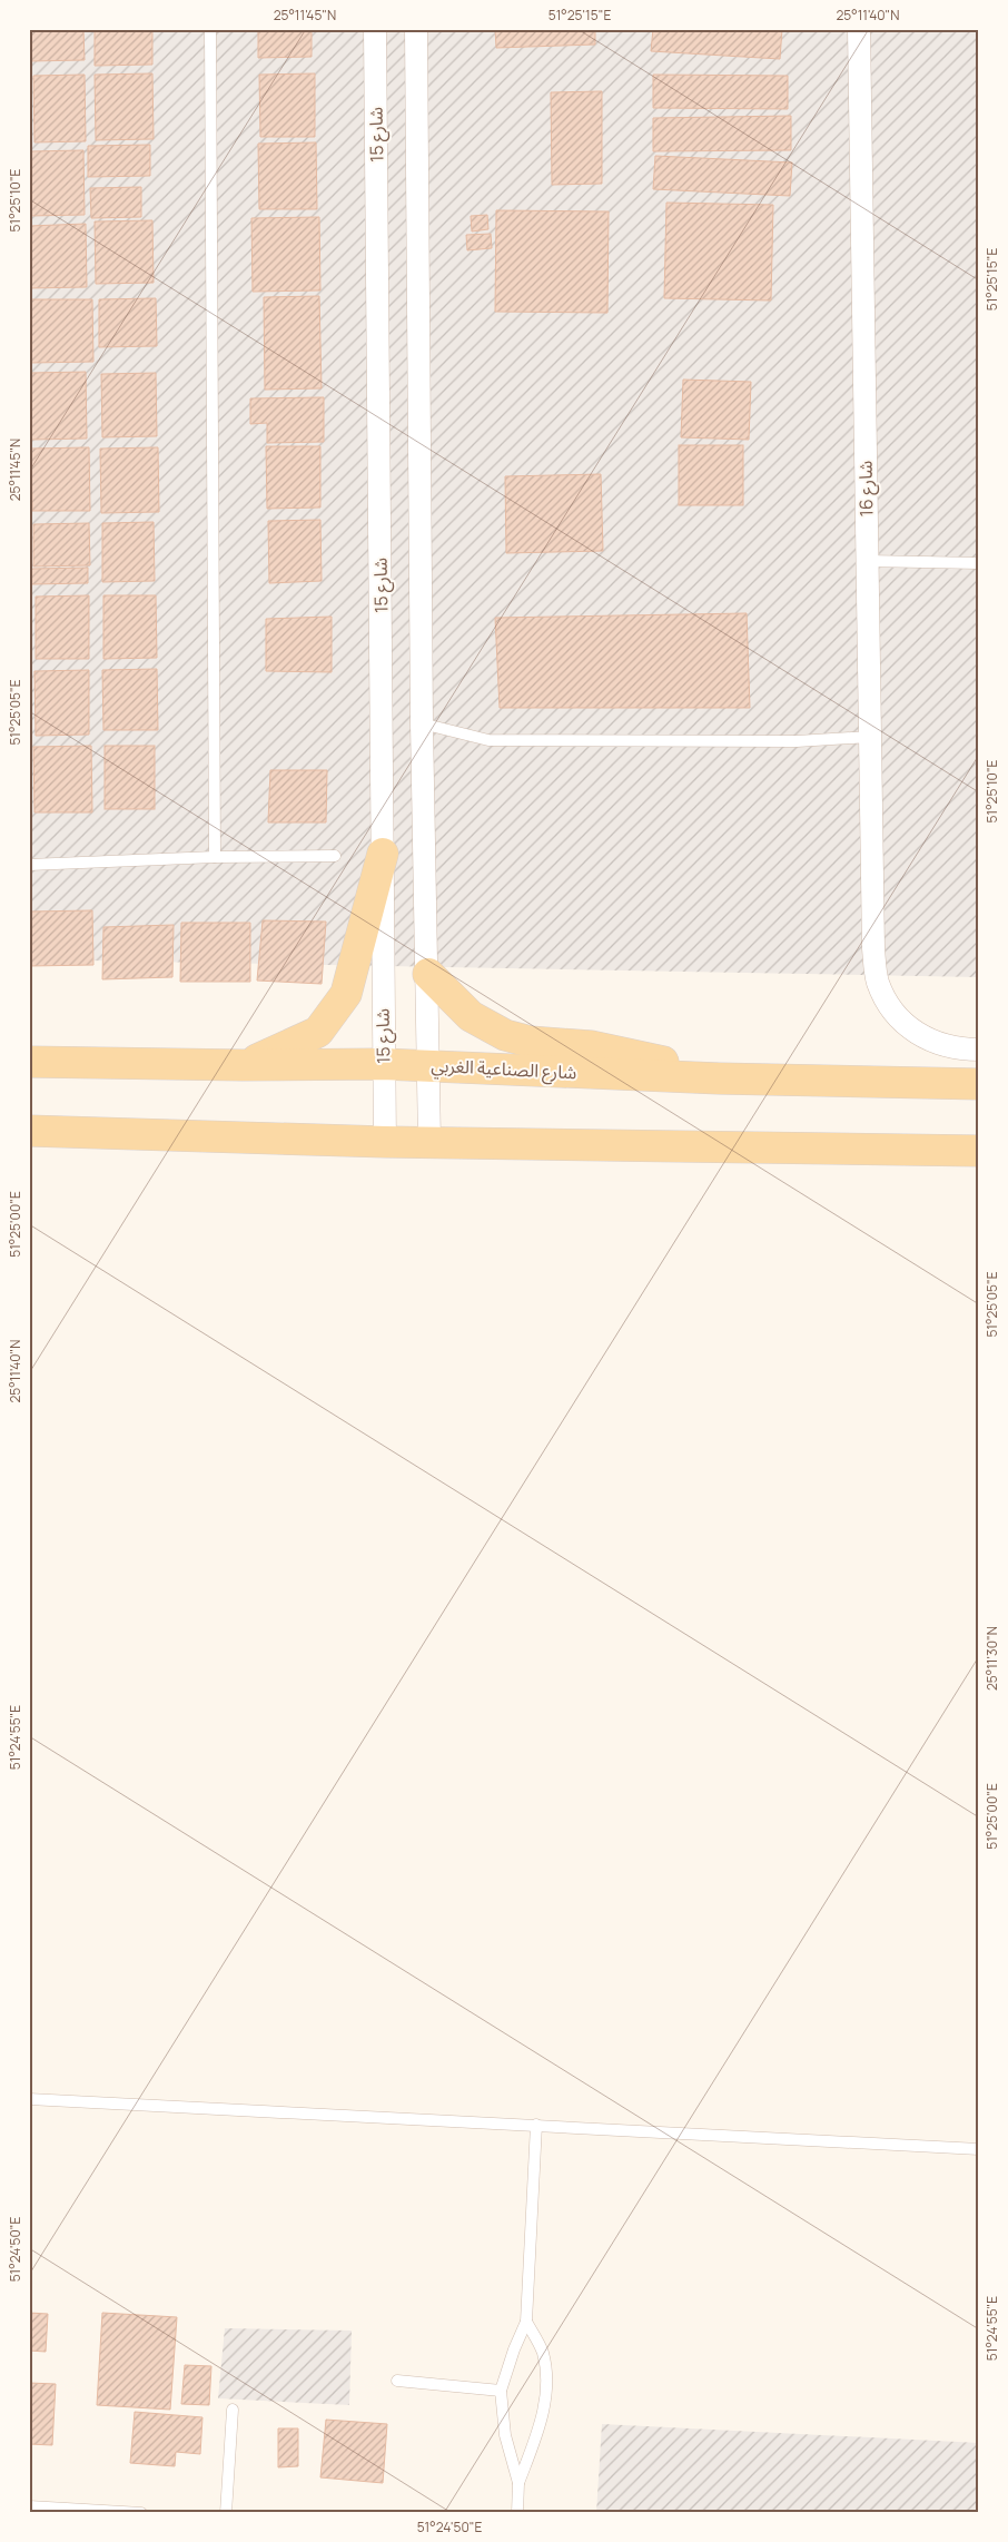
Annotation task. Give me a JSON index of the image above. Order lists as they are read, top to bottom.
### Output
{
  "streets": {
    "main road": ["شارع الصناعية الغربي"],
    "street": ["شارع 15", "شارع 16"]
  },
  "crossings": [
    ["شارع 15", "شارع الصناعية الغربي"]
  ],
  "coordinates": [
    "25°11'45\"N",
    "51°25'15\"E",
    "25°11'40\"N",
    "51°25'10\"E",
    "51°25'05\"E",
    "51°25'00\"E",
    "25°11'30\"N",
    "51°24'55\"E",
    "51°24'50\"E"
  ]
}
